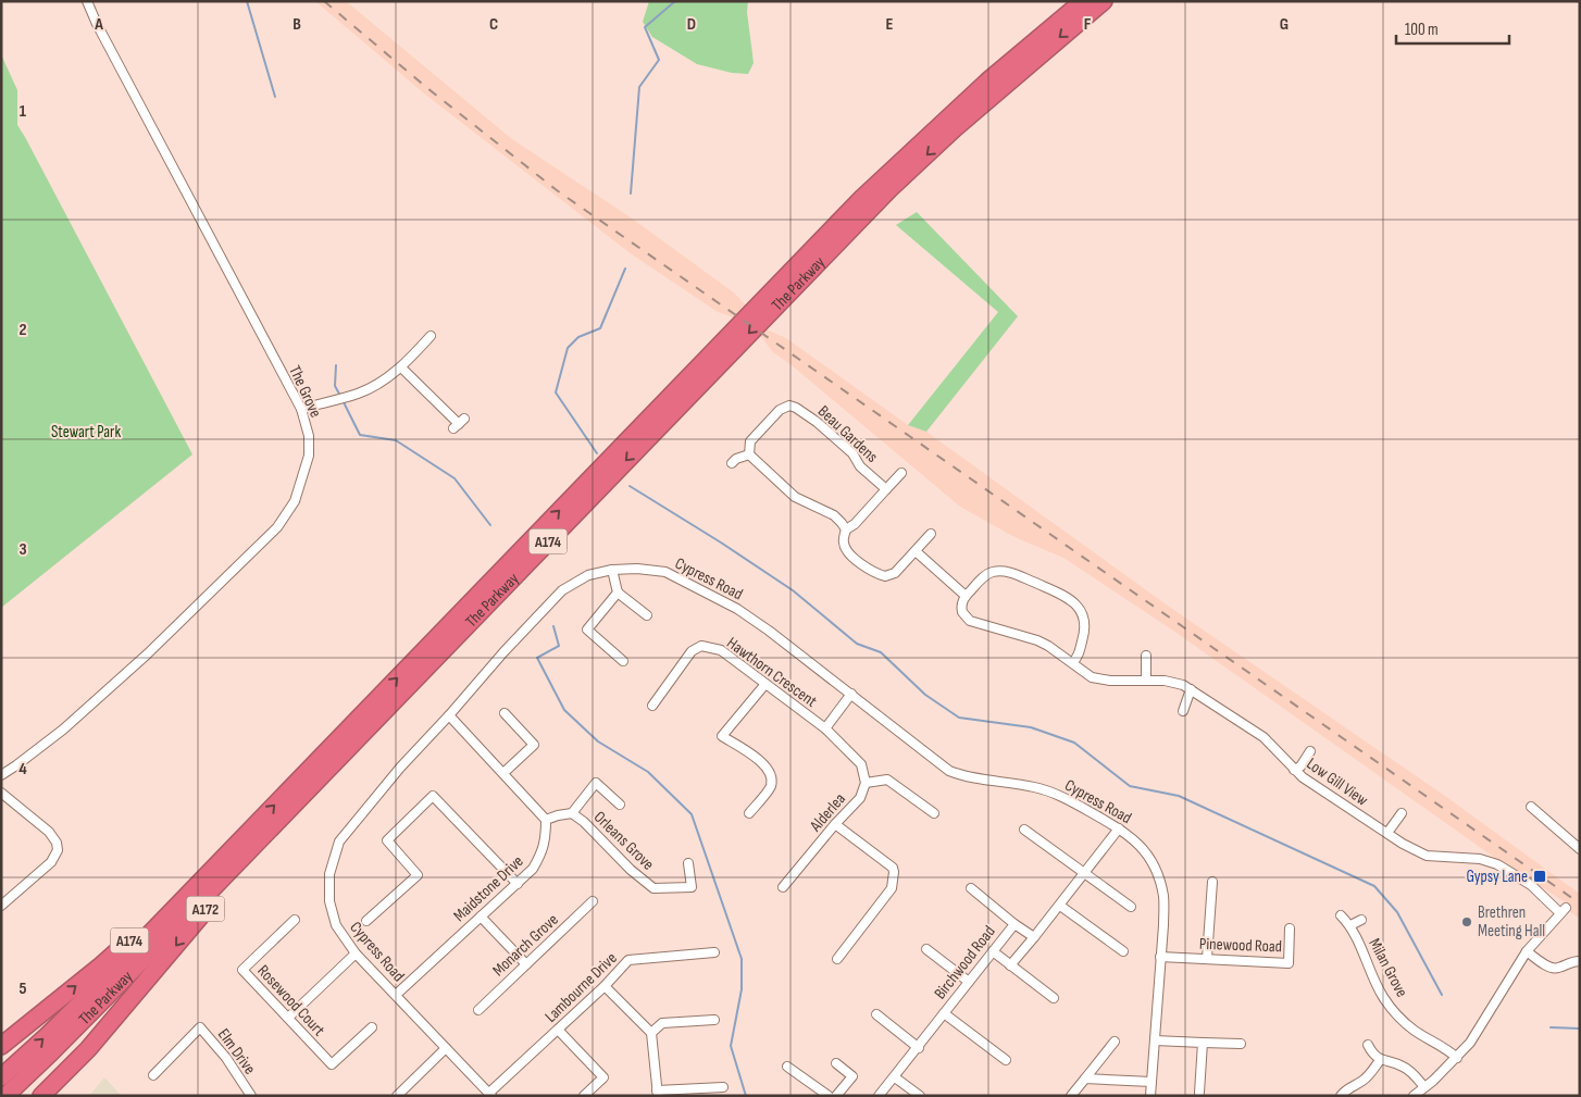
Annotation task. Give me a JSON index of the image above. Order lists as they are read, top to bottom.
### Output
{
  "streets": {
    "highway": ["The Parkway", "A174", "A172"],
    "street": [
      "The Grove",
      "Beau Gardens",
      "Cypress Road",
      "Hawthorn Crescent",
      "Low Gill View",
      "Alderlea",
      "Orleans Grove",
      "Maidstone Drive",
      "Monarch Grove",
      "Pinewood Road",
      "Birchwood Road",
      "Milan Grove",
      "Lambourne Drive",
      "Rosewood Court",
      "Elm Drive"
    ]
  },
  "crossings": [
    ["The Parkway", "A174"],
    ["The Parkway", "A172"],
    ["Cypress Road", "Hawthorn Crescent"],
    ["Cypress Road", "Maidstone Drive"],
    ["Cypress Road", "Pinewood Road"],
    ["Cypress Road", "Lambourne Drive"],
    ["Orleans Grove", "Maidstone Drive"]
  ],
  "parks": ["Stewart Park"],
  "places": {
    "transit": ["Gypsy Lane"],
    "other": ["Brethren Meeting Hall"]
  },
  "scale_bar": "100 m",
  "grid": {
    "columns": [
      "A",
      "B",
      "C",
      "D",
      "E",
      "F",
      "G"
    ],
    "rows": [
      "1",
      "2",
      "3",
      "4",
      "5"
    ]
  }
}
